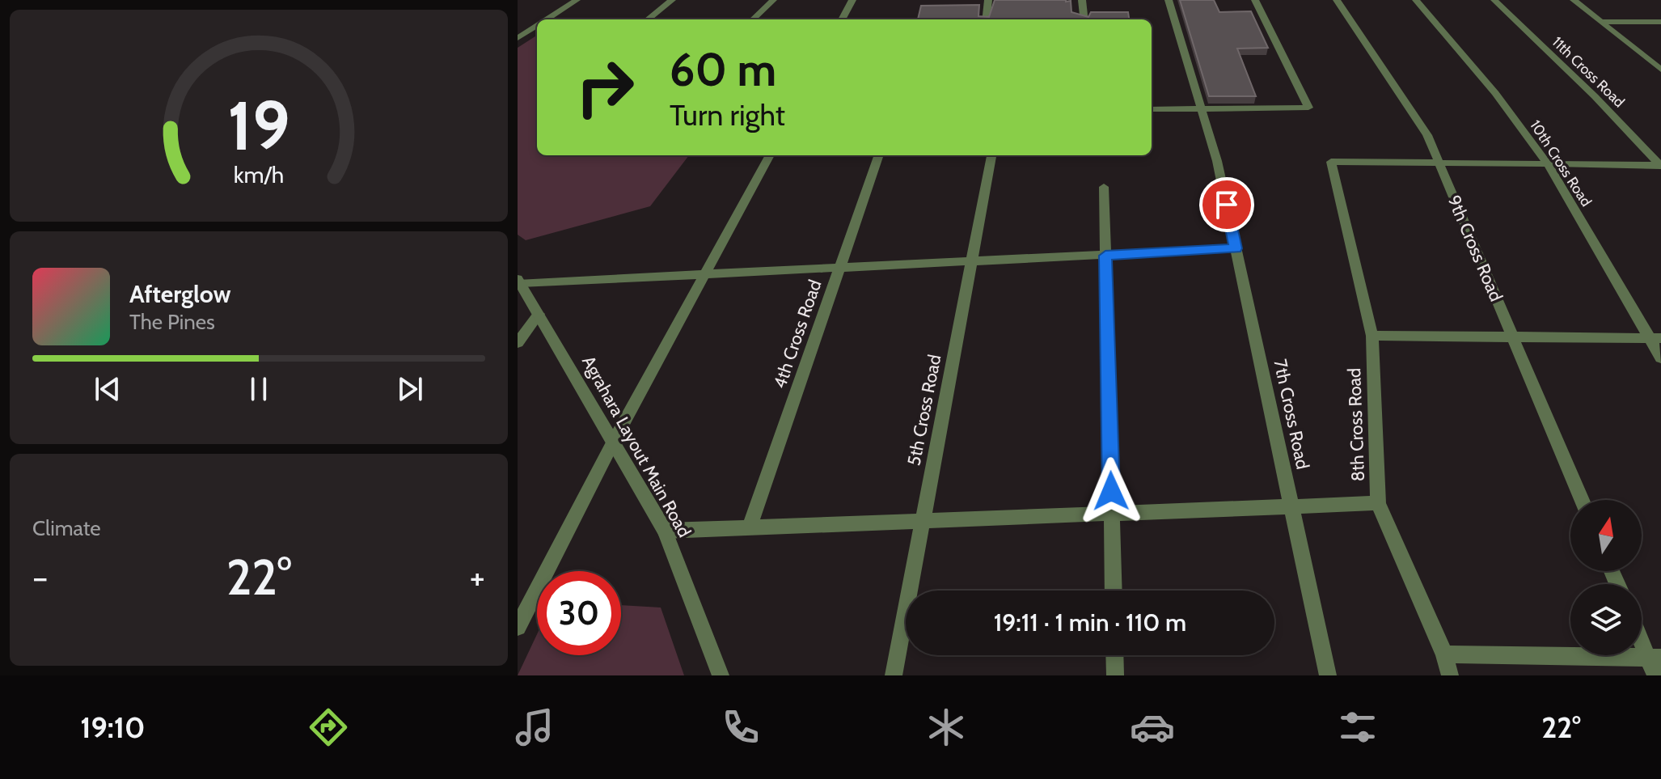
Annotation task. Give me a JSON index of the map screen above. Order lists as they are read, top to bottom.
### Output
{
  "streets": {
    "street": [
      "11th Cross Road",
      "10th Cross Road",
      "9th Cross Road",
      "4th Cross Road",
      "5th Cross Road",
      "7th Cross Road",
      "8th Cross Road",
      "Agrahara Layout Main Road"
    ]
  },
  "crossings": [
    ["9th Cross Road", "8th Cross Road"]
  ],
  "north": "top",
  "page": {
    "turn": ["60 m", "Turn right"],
    "song": ["Afterglow", "The Pines"],
    "tile": "Climate",
    "heat": ["−", "22°", "+"],
    "limit": "30",
    "trip": "19:11 · 1 min · 110 m",
    "tabs": ["19:10", "22°"],
    "gauge": ["19", "km/h"]
  }
}
